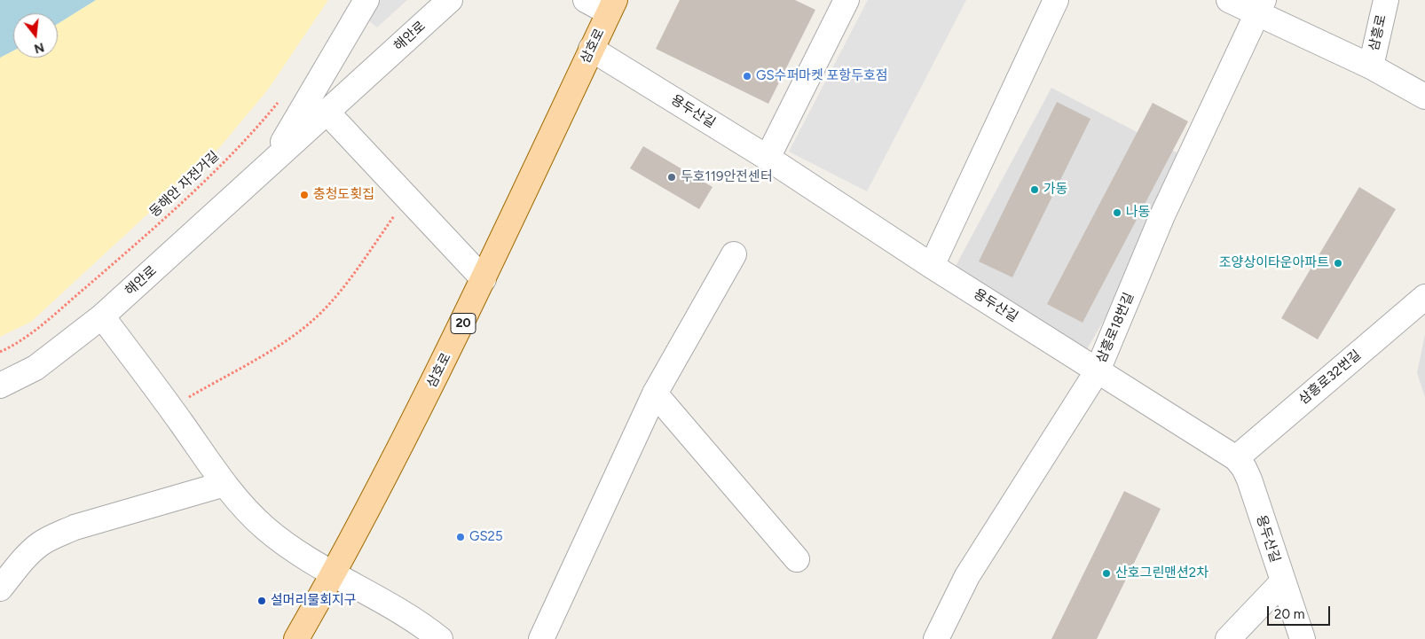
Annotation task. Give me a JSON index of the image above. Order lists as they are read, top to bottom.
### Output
{
  "streets": {
    "main road": ["삼호로", "20"],
    "street": [
      "삼흥로",
      "해안로",
      "용두산길",
      "삼흥로18번길",
      "삼흥로32번길"
    ],
    "path": ["동해안 자전거길"]
  },
  "crossings": [
    ["삼호로", "용두산길"],
    ["용두산길", "삼흥로18번길"],
    ["용두산길", "삼흥로32번길"]
  ],
  "places": [
    "GS수퍼마켓 포항두호점",
    "두호119안전센터",
    "가동",
    "충청도횟집",
    "나동",
    "조양상이타운아파트",
    "GS25",
    "산호그린맨션2차",
    "설머리물회지구"
  ],
  "scale_bar": "20 m",
  "north": "bottom"
}
